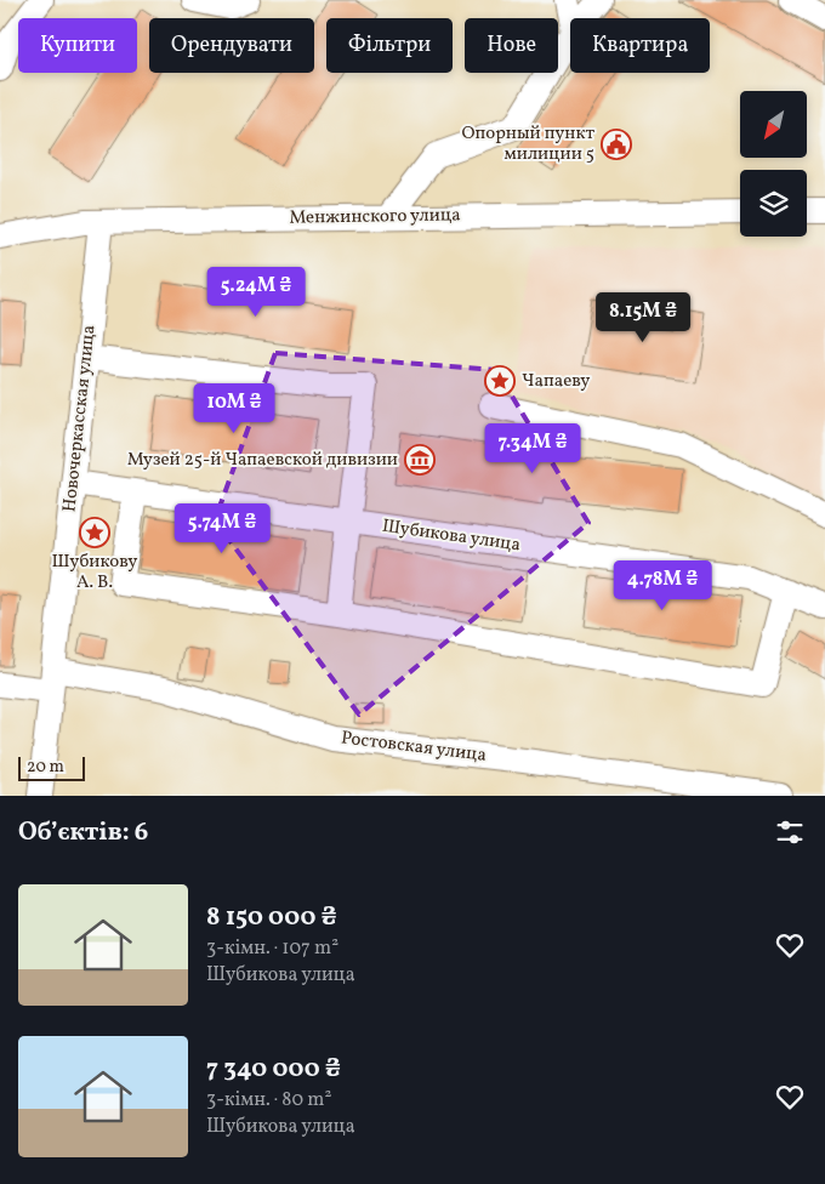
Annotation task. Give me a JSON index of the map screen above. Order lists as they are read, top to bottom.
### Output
{
  "streets": {
    "street": [
      "Менжинского улица",
      "Новочеркасская улица",
      "Шубикова улица",
      "Ростовская улица"
    ]
  },
  "crossings": [
    ["Менжинского улица", "Новочеркасская улица"],
    ["Новочеркасская улица", "Шубикова улица"],
    ["Новочеркасская улица", "Ростовская улица"]
  ],
  "places": {
    "public building": ["Опорный пункт милиции 5"],
    "place": ["Чапаеву", "Шубикову А. В."],
    "museum": ["Музей 25-й Чапаевской дивизии"]
  },
  "scale_bar": "20 m",
  "north": "bottom left",
  "page": {
    "chip": [
      "Купити",
      "Орендувати",
      "Фільтри",
      "Нове",
      "Квартира"
    ],
    "price": [
      "5.24M ₴",
      "8.15M ₴",
      "10M ₴",
      "7.34M ₴",
      "5.74M ₴",
      "4.78M ₴"
    ],
    "scale": "20 m",
    "heading": "Об’єктів: 6",
    "list": [
      {
        "name": "8 150 000 ₴",
        "note": "3-кімн. · 107 m² · Шубикова улица"
      },
      {
        "name": "7 340 000 ₴",
        "note": "3-кімн. · 80 m² · Шубикова улица"
      }
    ]
  }
}
